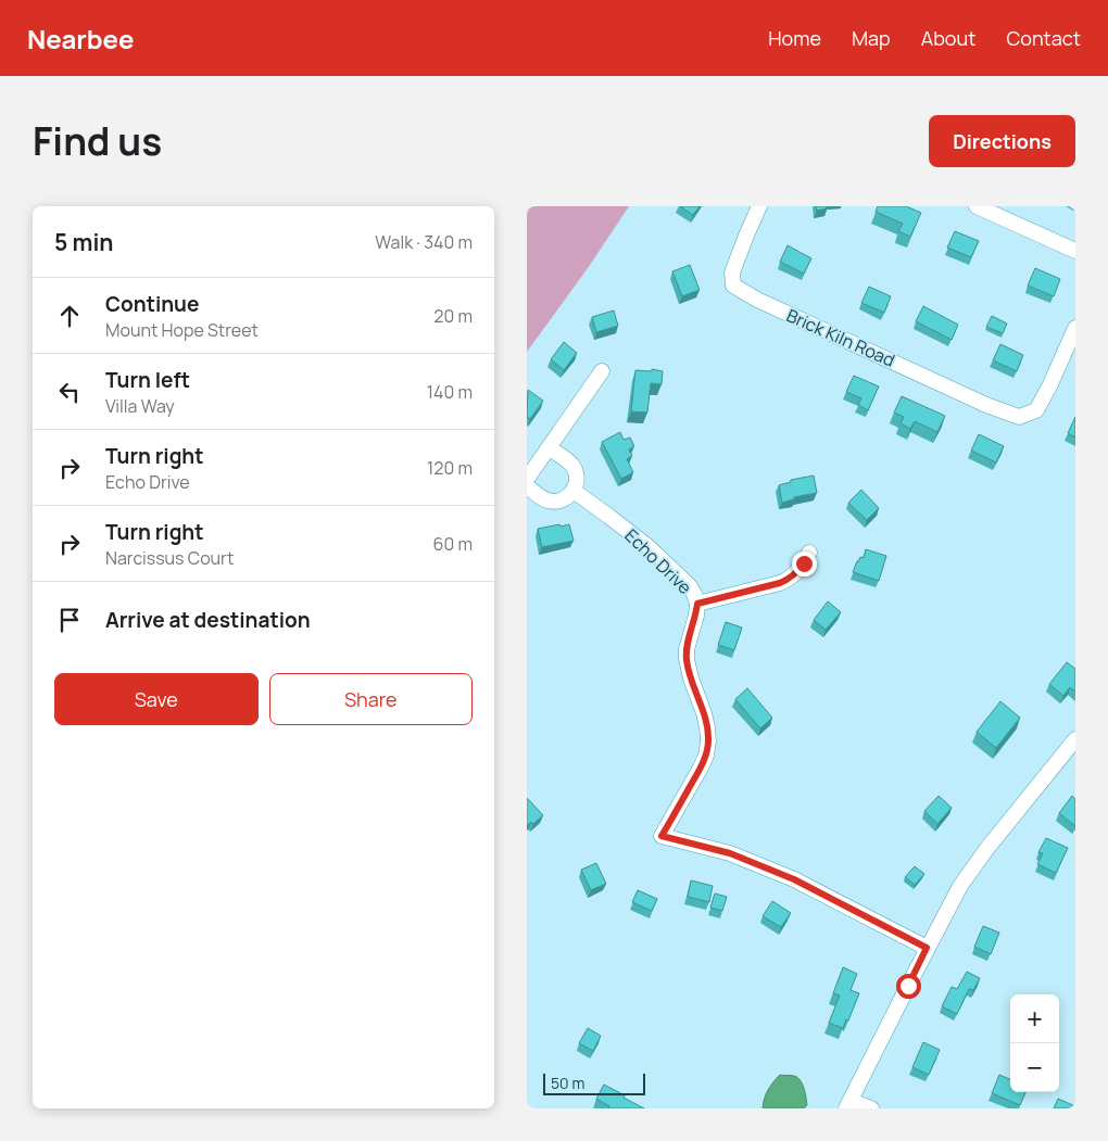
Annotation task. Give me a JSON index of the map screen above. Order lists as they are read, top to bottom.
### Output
{
  "streets": {
    "street": ["Brick Kiln Road", "Echo Drive"]
  },
  "scale_bar": "50 m",
  "page": {
    "header": "Nearbee",
    "nav": [
      "Home",
      "Map",
      "About",
      "Contact"
    ],
    "title": "Find us",
    "buttons": [
      "Directions",
      ["Save", "Share"]
    ],
    "heading": ["5 min", "Walk · 340 m"],
    "list": [
      ["Continue", "Mount Hope Street", "20 m"],
      ["Turn left", "Villa Way", "140 m"],
      ["Turn right", "Echo Drive", "120 m"],
      ["Turn right", "Narcissus Court", "60 m"],
      "Arrive at destination"
    ],
    "map_buttons": ["+", "−"],
    "scale": "50 m"
  }
}
